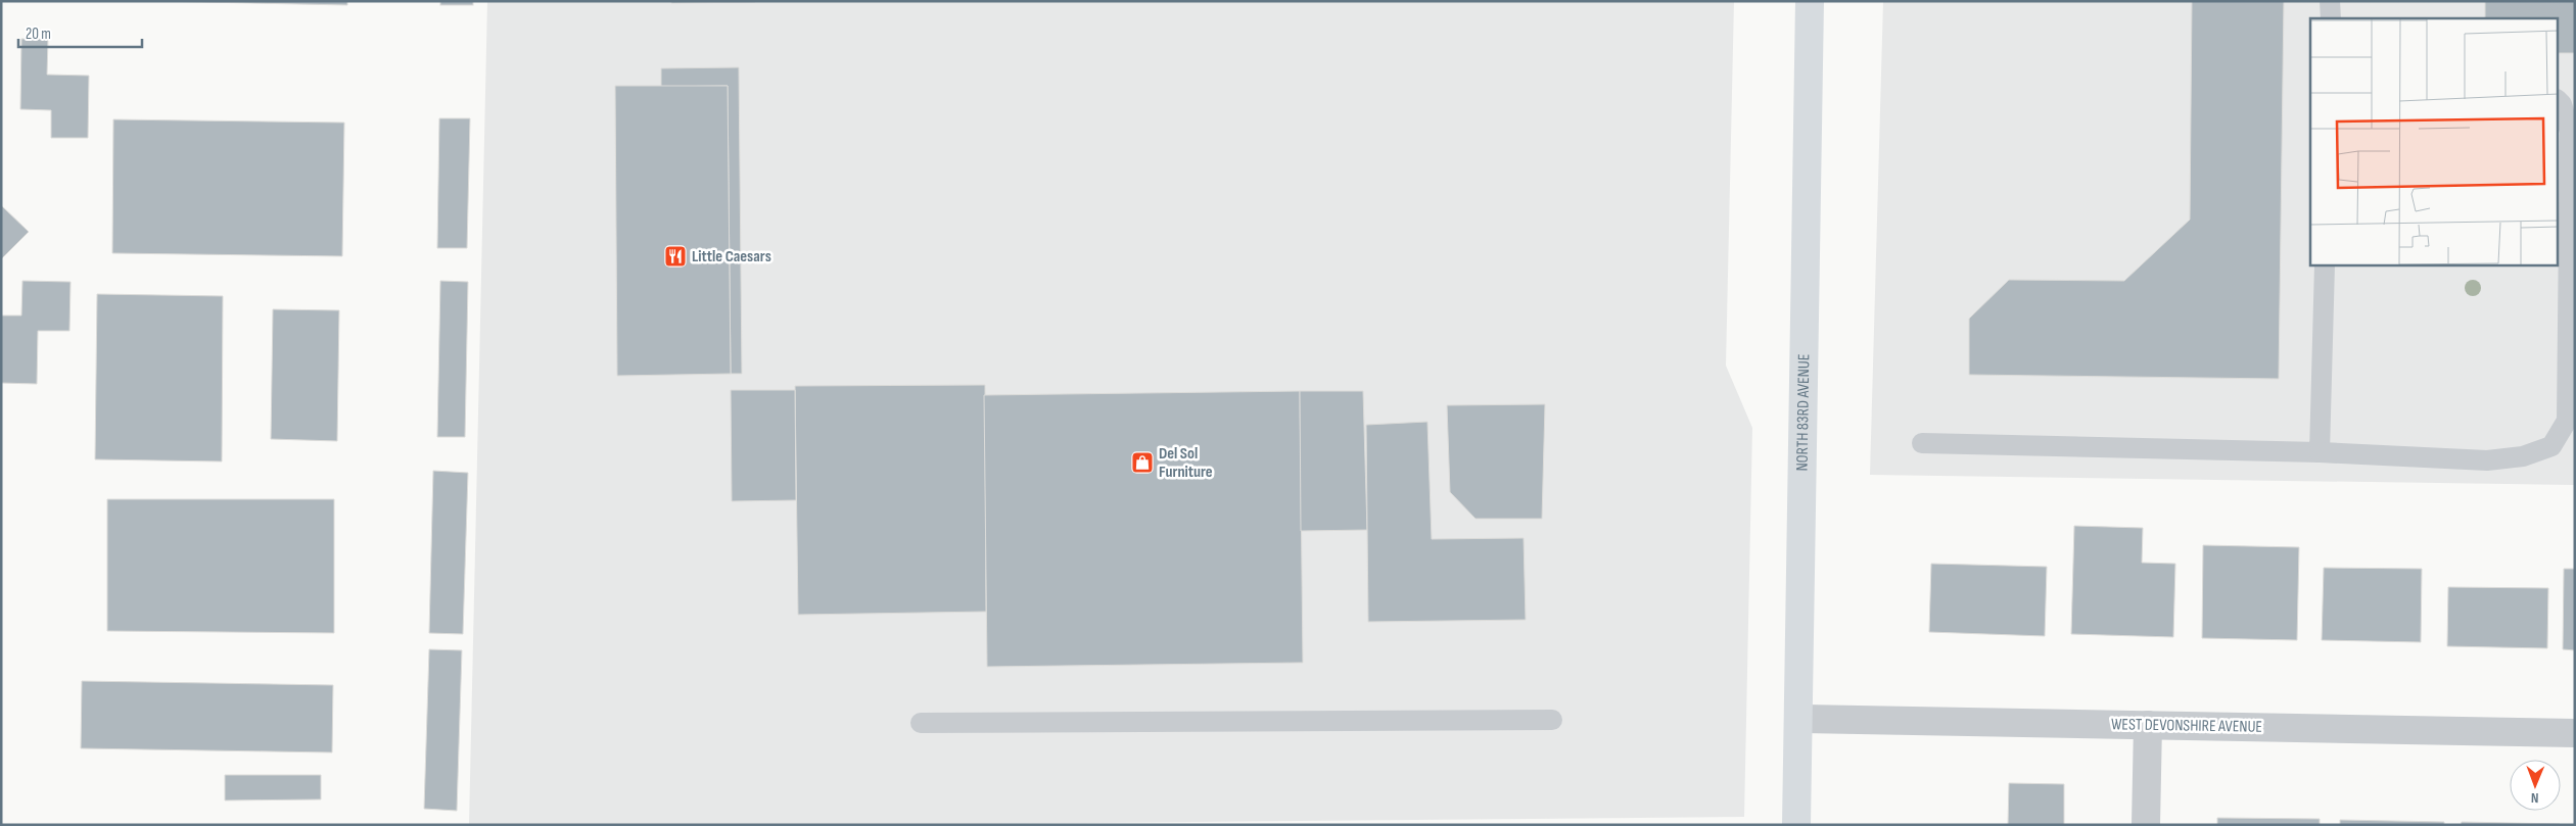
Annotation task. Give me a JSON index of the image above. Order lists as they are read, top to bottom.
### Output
{
  "streets": {
    "main road": ["NORTH 83RD AVENUE"],
    "street": ["WEST DEVONSHIRE AVENUE"]
  },
  "crossings": [
    ["NORTH 83RD AVENUE", "WEST DEVONSHIRE AVENUE"]
  ],
  "places": {
    "restaurant": ["Little Caesars"],
    "shop": ["Del Sol Furniture"]
  },
  "scale_bar": "20 m",
  "north": "bottom"
}
